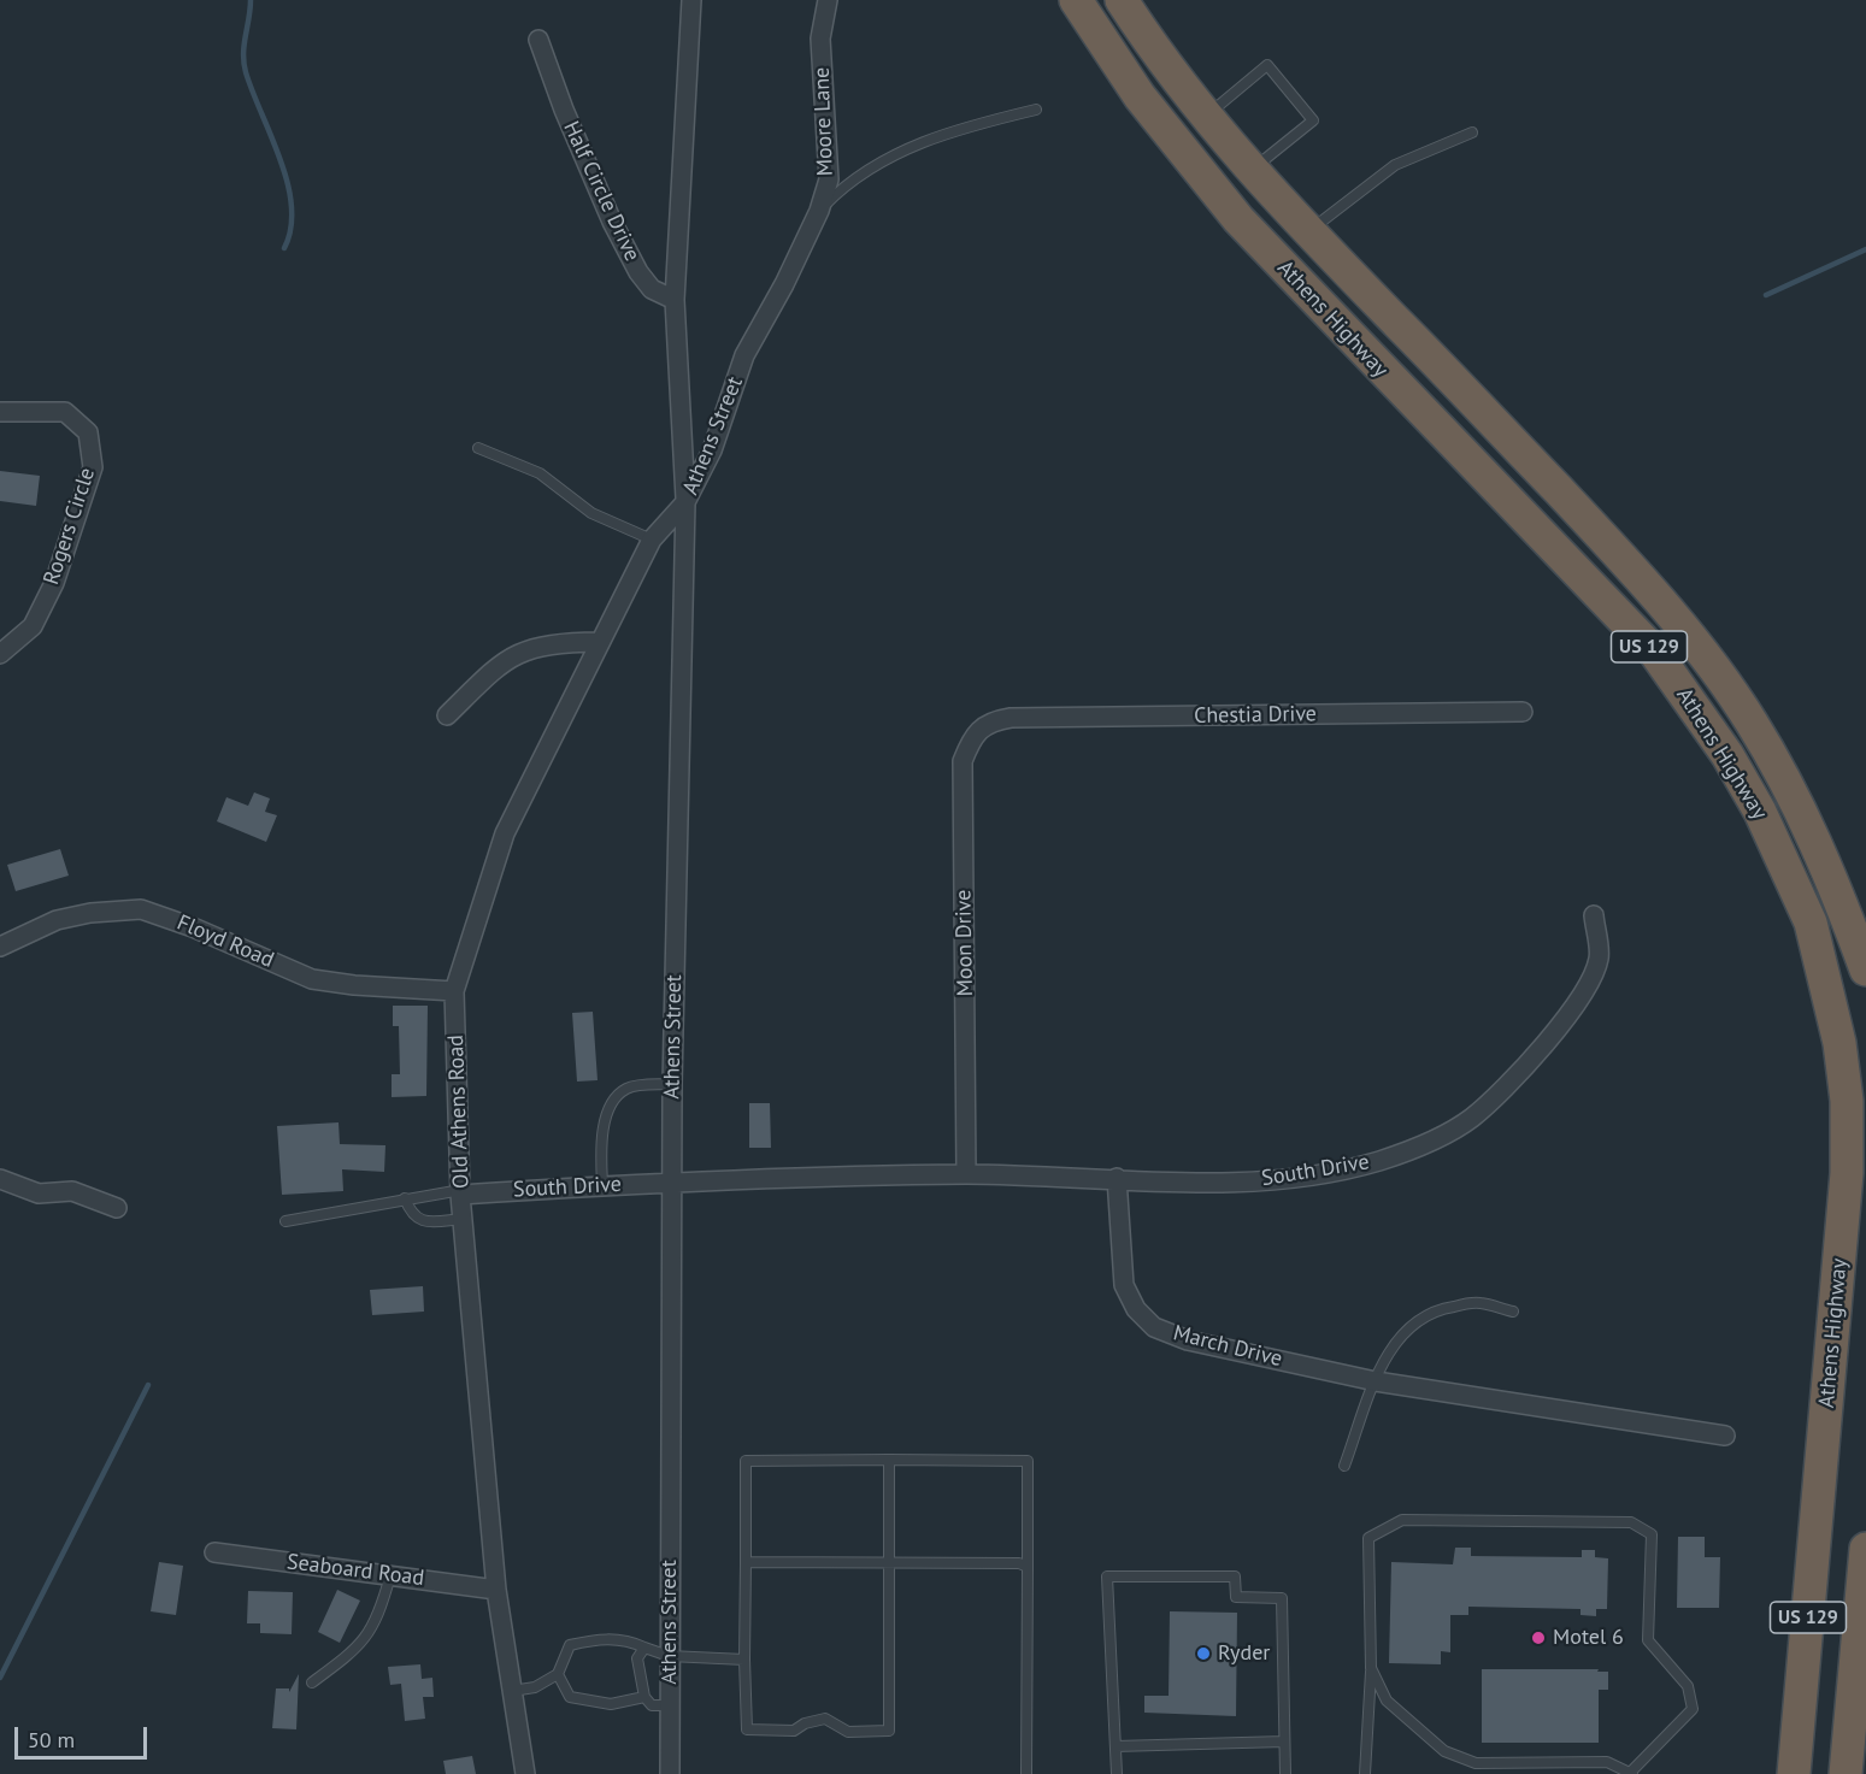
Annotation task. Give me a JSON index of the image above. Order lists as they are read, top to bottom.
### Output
{
  "streets": {
    "highway": ["Athens Highway", "US 129"],
    "street": [
      "Moore Lane",
      "Half Circle Drive",
      "Athens Street",
      "Rogers Circle",
      "Chestia Drive",
      "Floyd Road",
      "Moon Drive",
      "Old Athens Road",
      "South Drive",
      "March Drive",
      "Seaboard Road"
    ]
  },
  "crossings": [
    ["Moore Lane", "Athens Street"],
    ["Athens Street", "Old Athens Road"],
    ["Athens Street", "South Drive"],
    ["Chestia Drive", "Moon Drive"],
    ["Floyd Road", "Old Athens Road"],
    ["Old Athens Road", "South Drive"],
    ["Old Athens Road", "Seaboard Road"],
    ["South Drive", "March Drive"]
  ],
  "places": ["Motel 6", "Ryder"],
  "scale_bar": "50 m"
}
